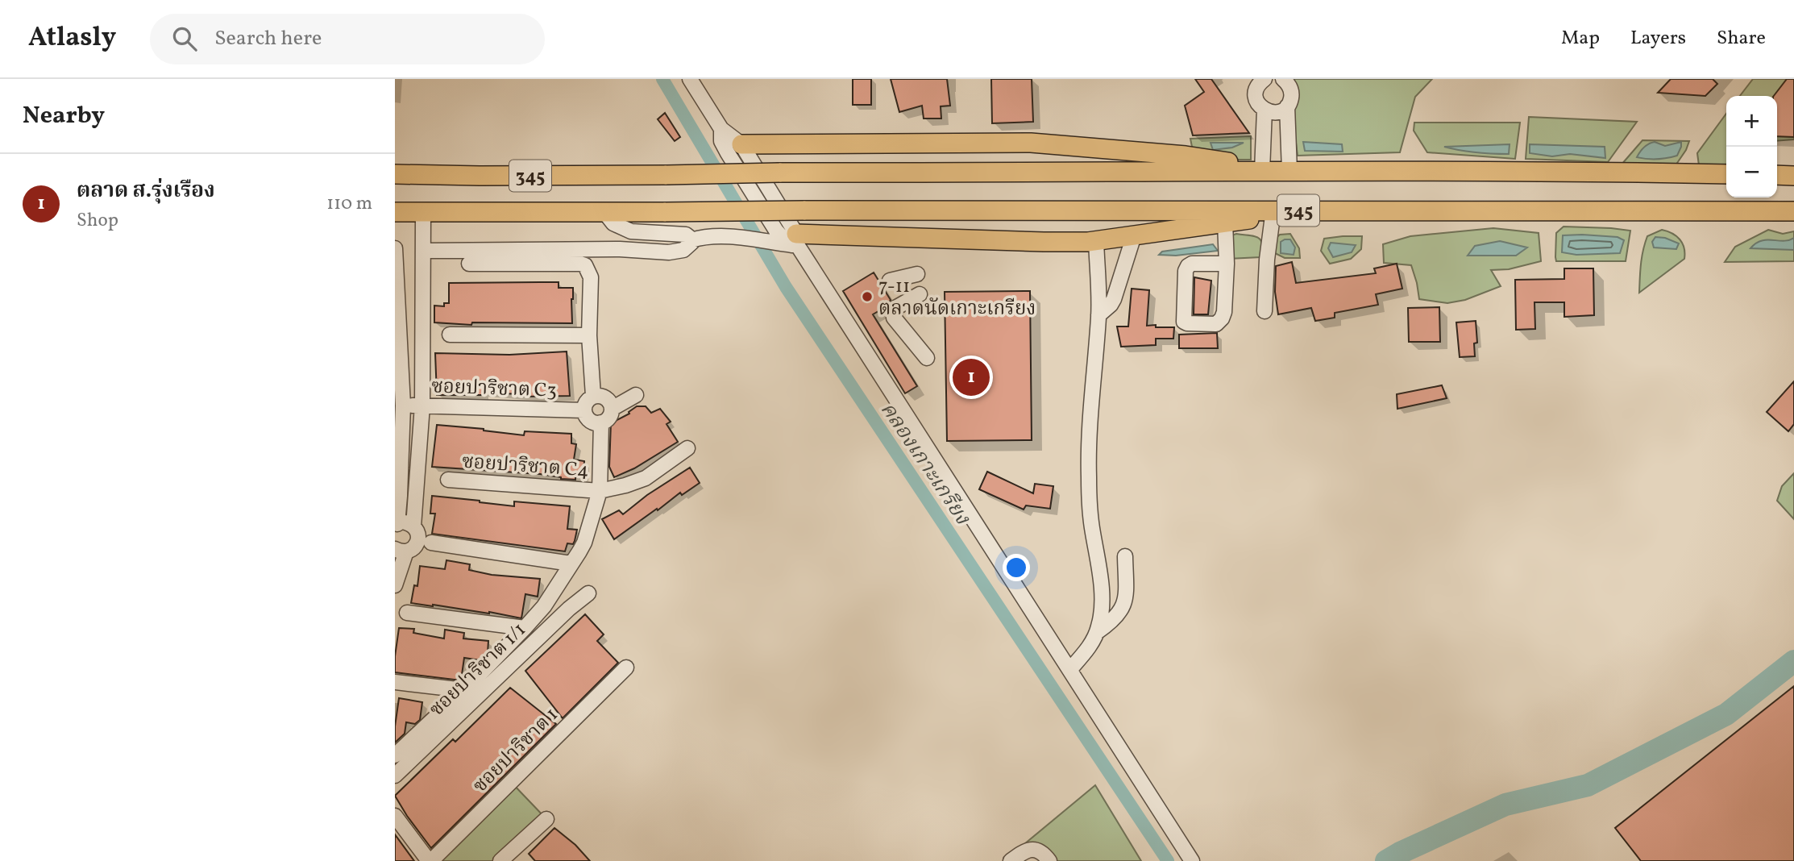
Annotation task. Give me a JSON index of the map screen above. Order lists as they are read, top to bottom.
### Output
{
  "streets": {
    "main road": ["345"],
    "street": [
      "ซอยปาริชาต C3",
      "ซอยปาริชาต C4",
      "ซอยปาริชาต 1/1",
      "ซอยปาริชาต 1"
    ]
  },
  "water": ["คลองเกาะเกรียง"],
  "places": ["7-11 ตลาดนัดเกาะเกรียง"],
  "page": {
    "header": "Atlasly",
    "search": "Search here",
    "nav": ["Map", "Layers", "Share"],
    "heading": "Nearby",
    "map_buttons": ["+", "−"],
    "list": [
      {
        "mark": "1",
        "name": "ตลาด ส.รุ่งเรือง",
        "note": "Shop",
        "value": "110 m"
      }
    ],
    "pins": "1"
  }
}
